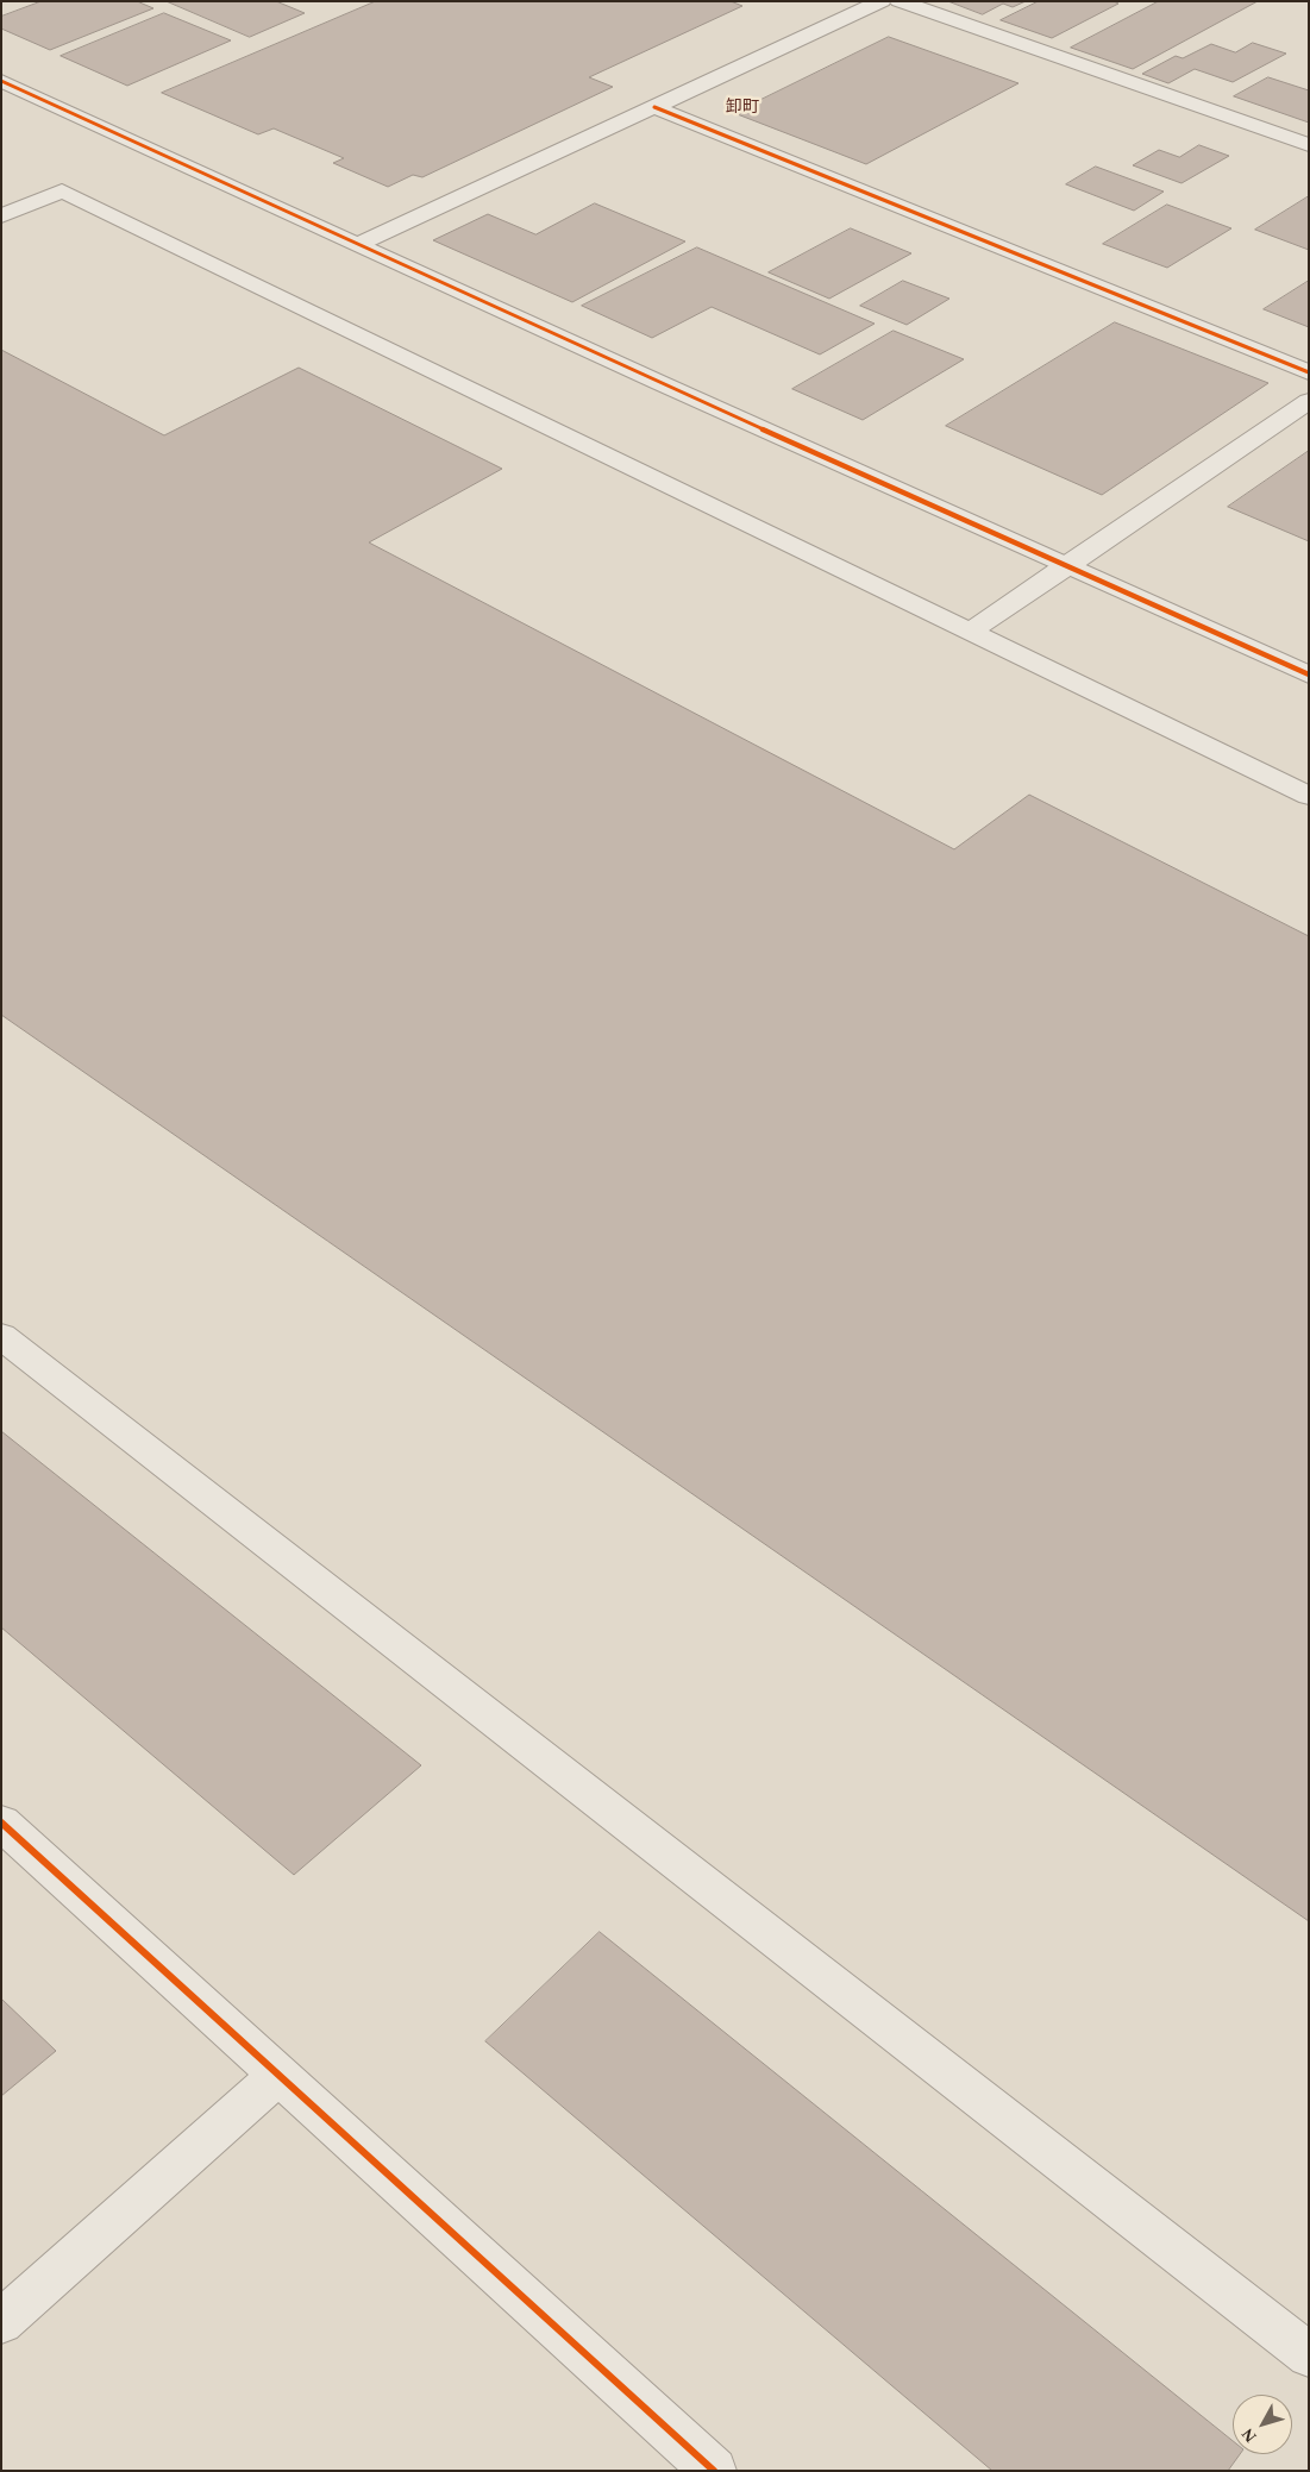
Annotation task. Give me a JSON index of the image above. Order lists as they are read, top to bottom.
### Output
{
  "districts": ["卸町"],
  "north": "bottom left"
}
